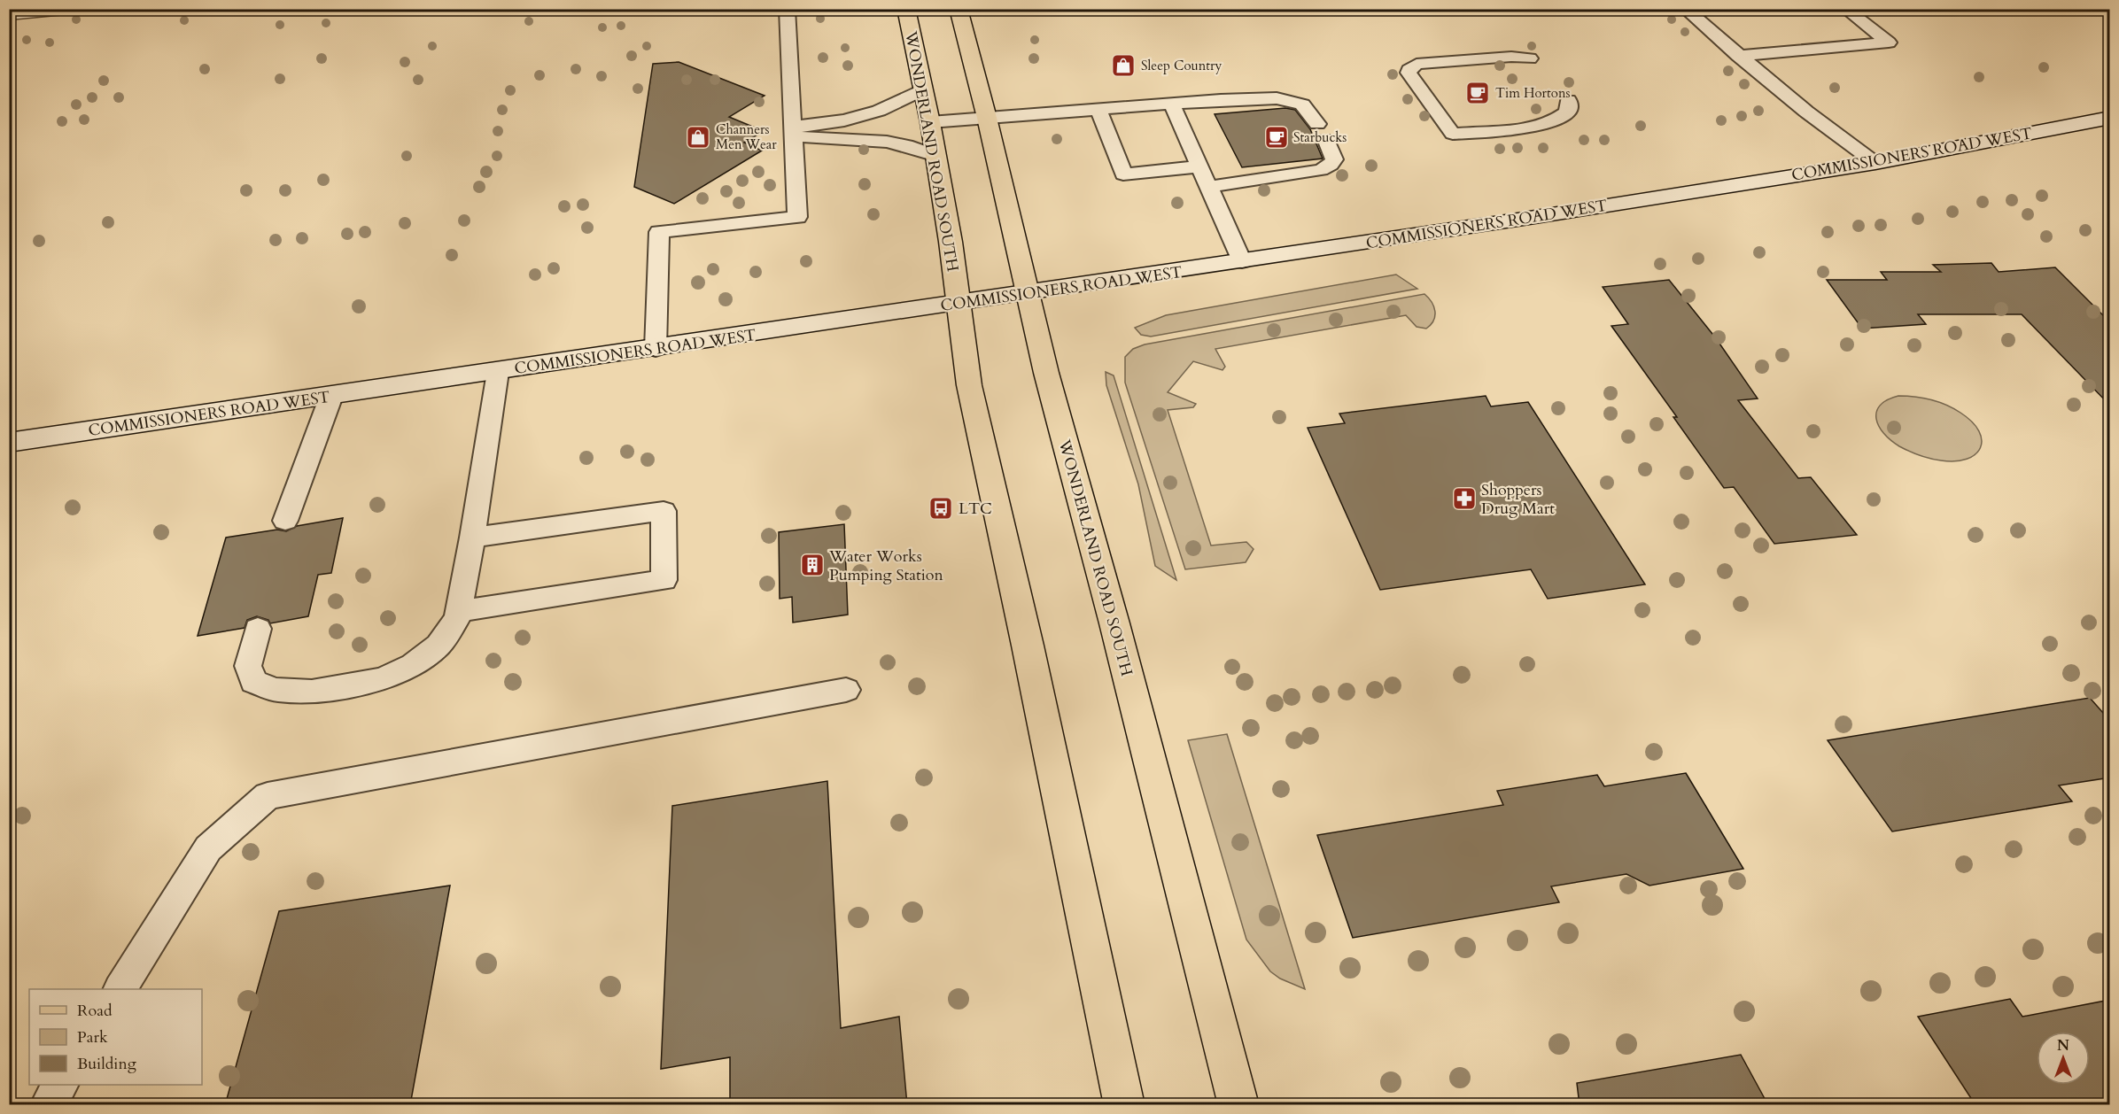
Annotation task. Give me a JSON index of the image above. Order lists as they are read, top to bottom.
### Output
{
  "streets": {
    "main road": ["WONDERLAND ROAD SOUTH", "COMMISSIONERS ROAD WEST"]
  },
  "crossings": [
    ["WONDERLAND ROAD SOUTH", "COMMISSIONERS ROAD WEST"]
  ],
  "places": {
    "shop": ["Sleep Country", "Channers Men Wear"],
    "cafe": ["Tim Hortons", "Starbucks"],
    "pharmacy": ["Shoppers Drug Mart"],
    "bus stop": ["LTC"],
    "building": ["Water Works Pumping Station"]
  },
  "legend": ["Road", "Park", "Building"],
  "north": "top"
}
